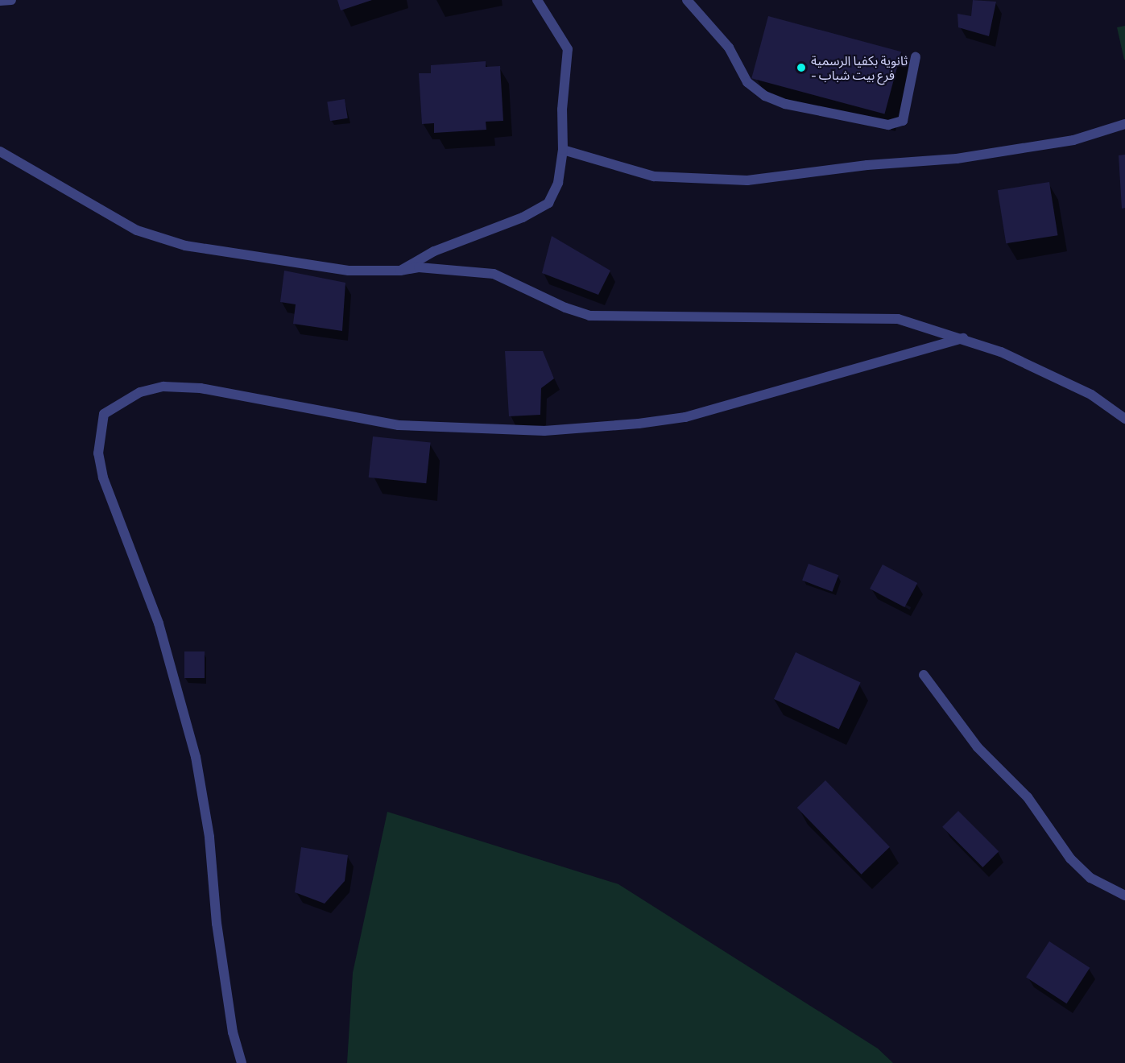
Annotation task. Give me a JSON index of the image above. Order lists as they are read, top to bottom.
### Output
{
  "places": ["ثانوية بكفيا الرسمية - فرع بيت شباب"]
}
